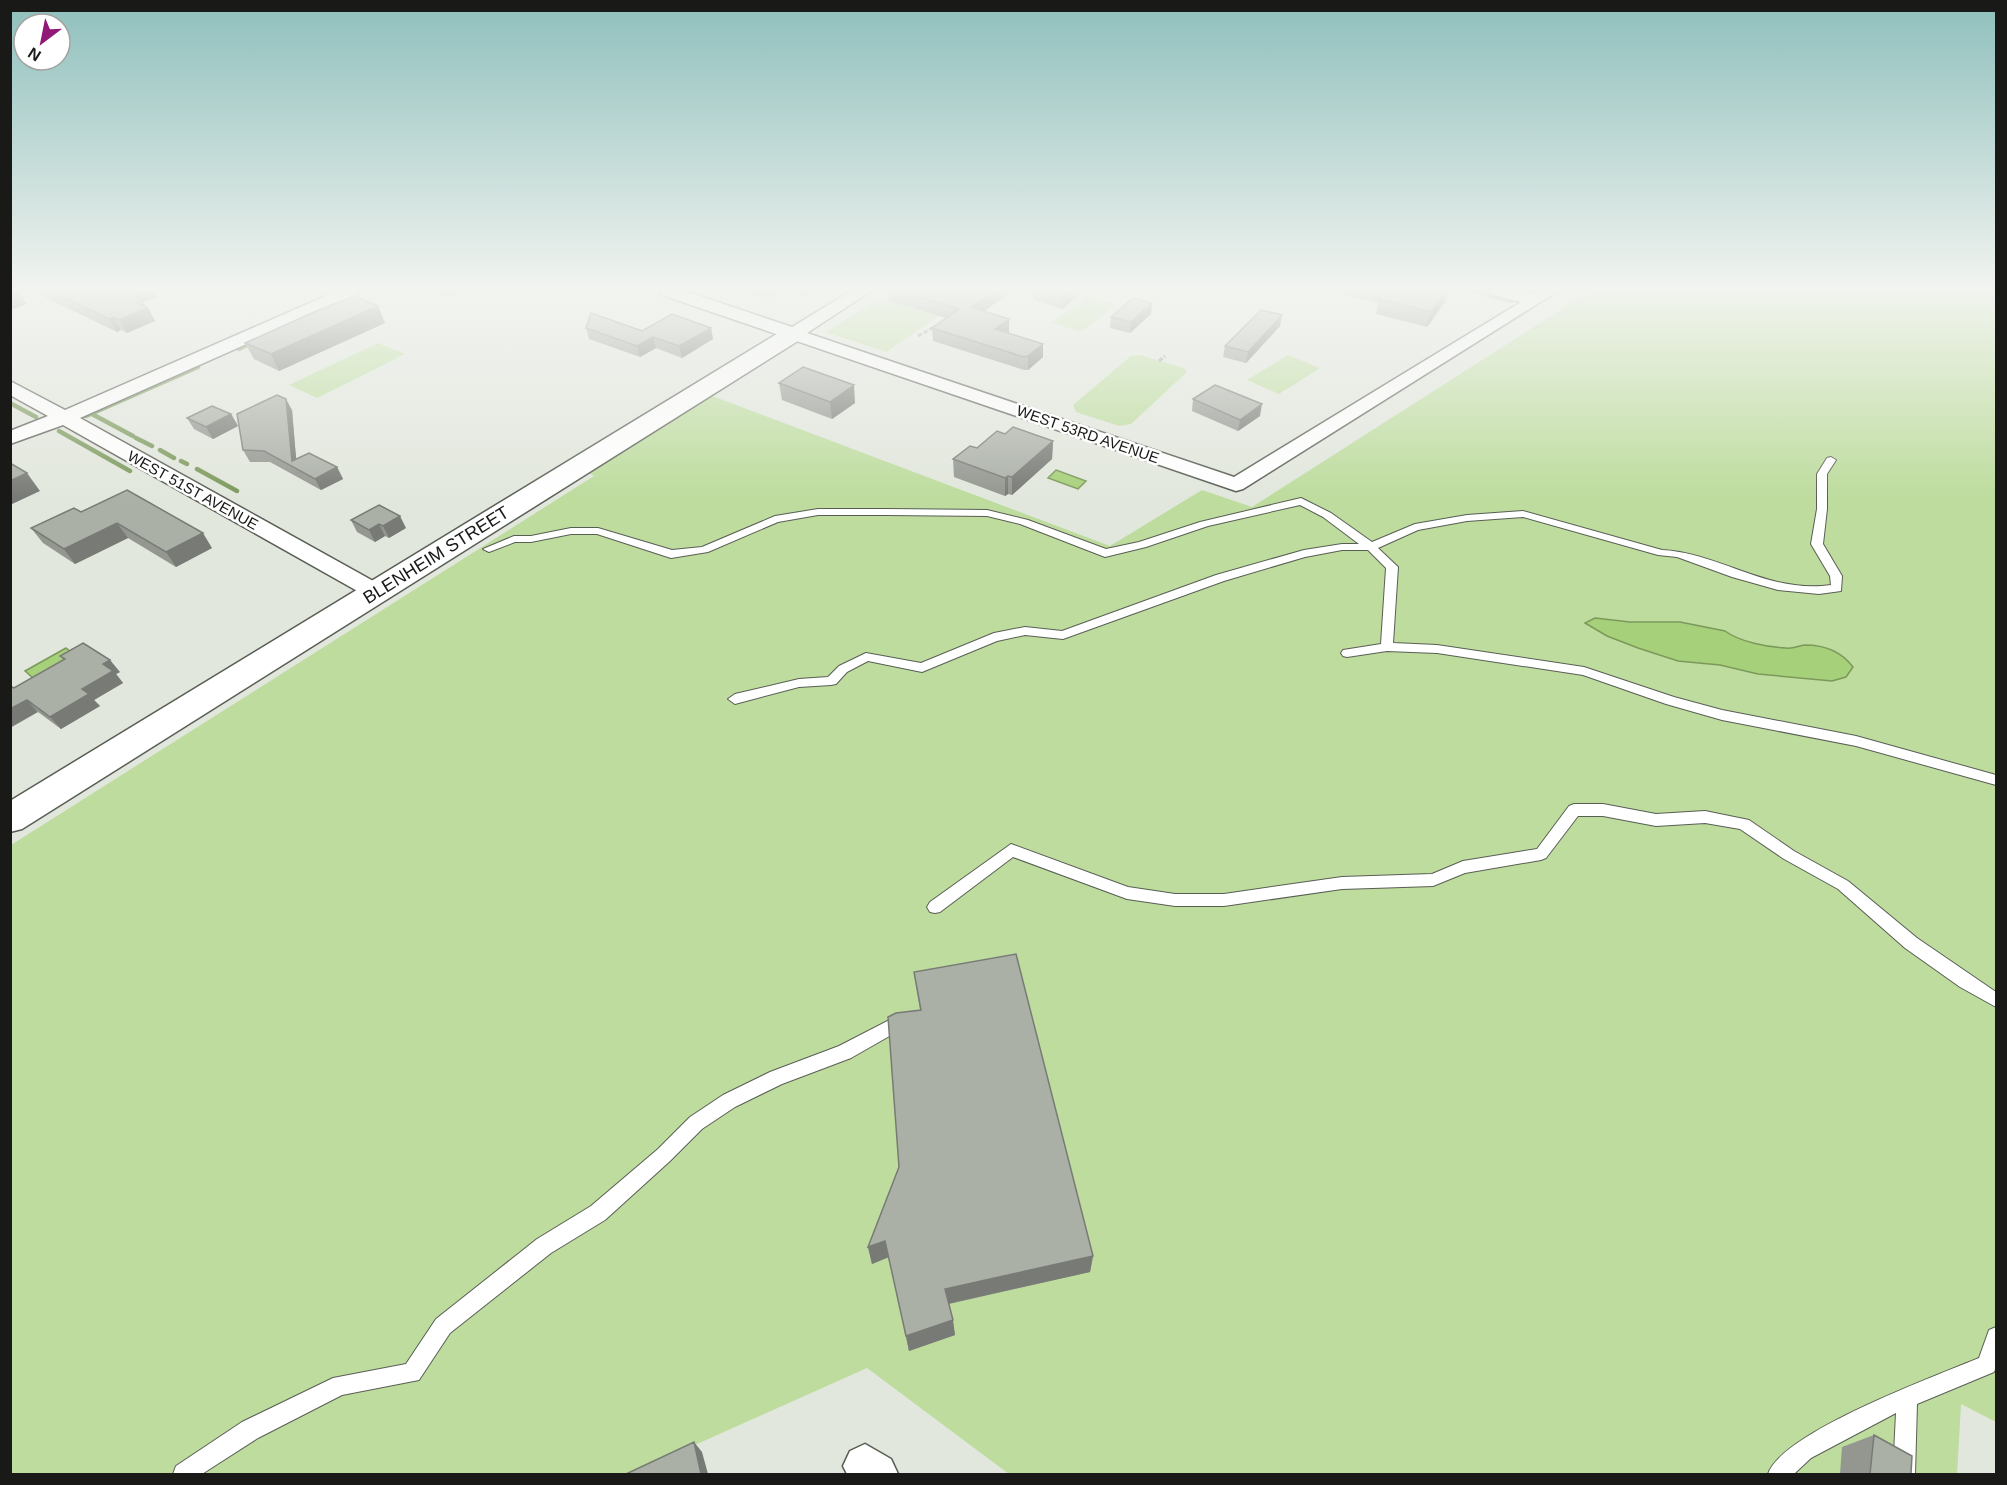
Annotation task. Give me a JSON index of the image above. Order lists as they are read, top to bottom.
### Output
{
  "streets": {
    "street": ["WEST 53RD AVENUE", "WEST 51ST AVENUE", "BLENHEIM STREET"]
  },
  "crossings": [
    ["WEST 51ST AVENUE", "BLENHEIM STREET"]
  ],
  "north": "bottom left"
}
